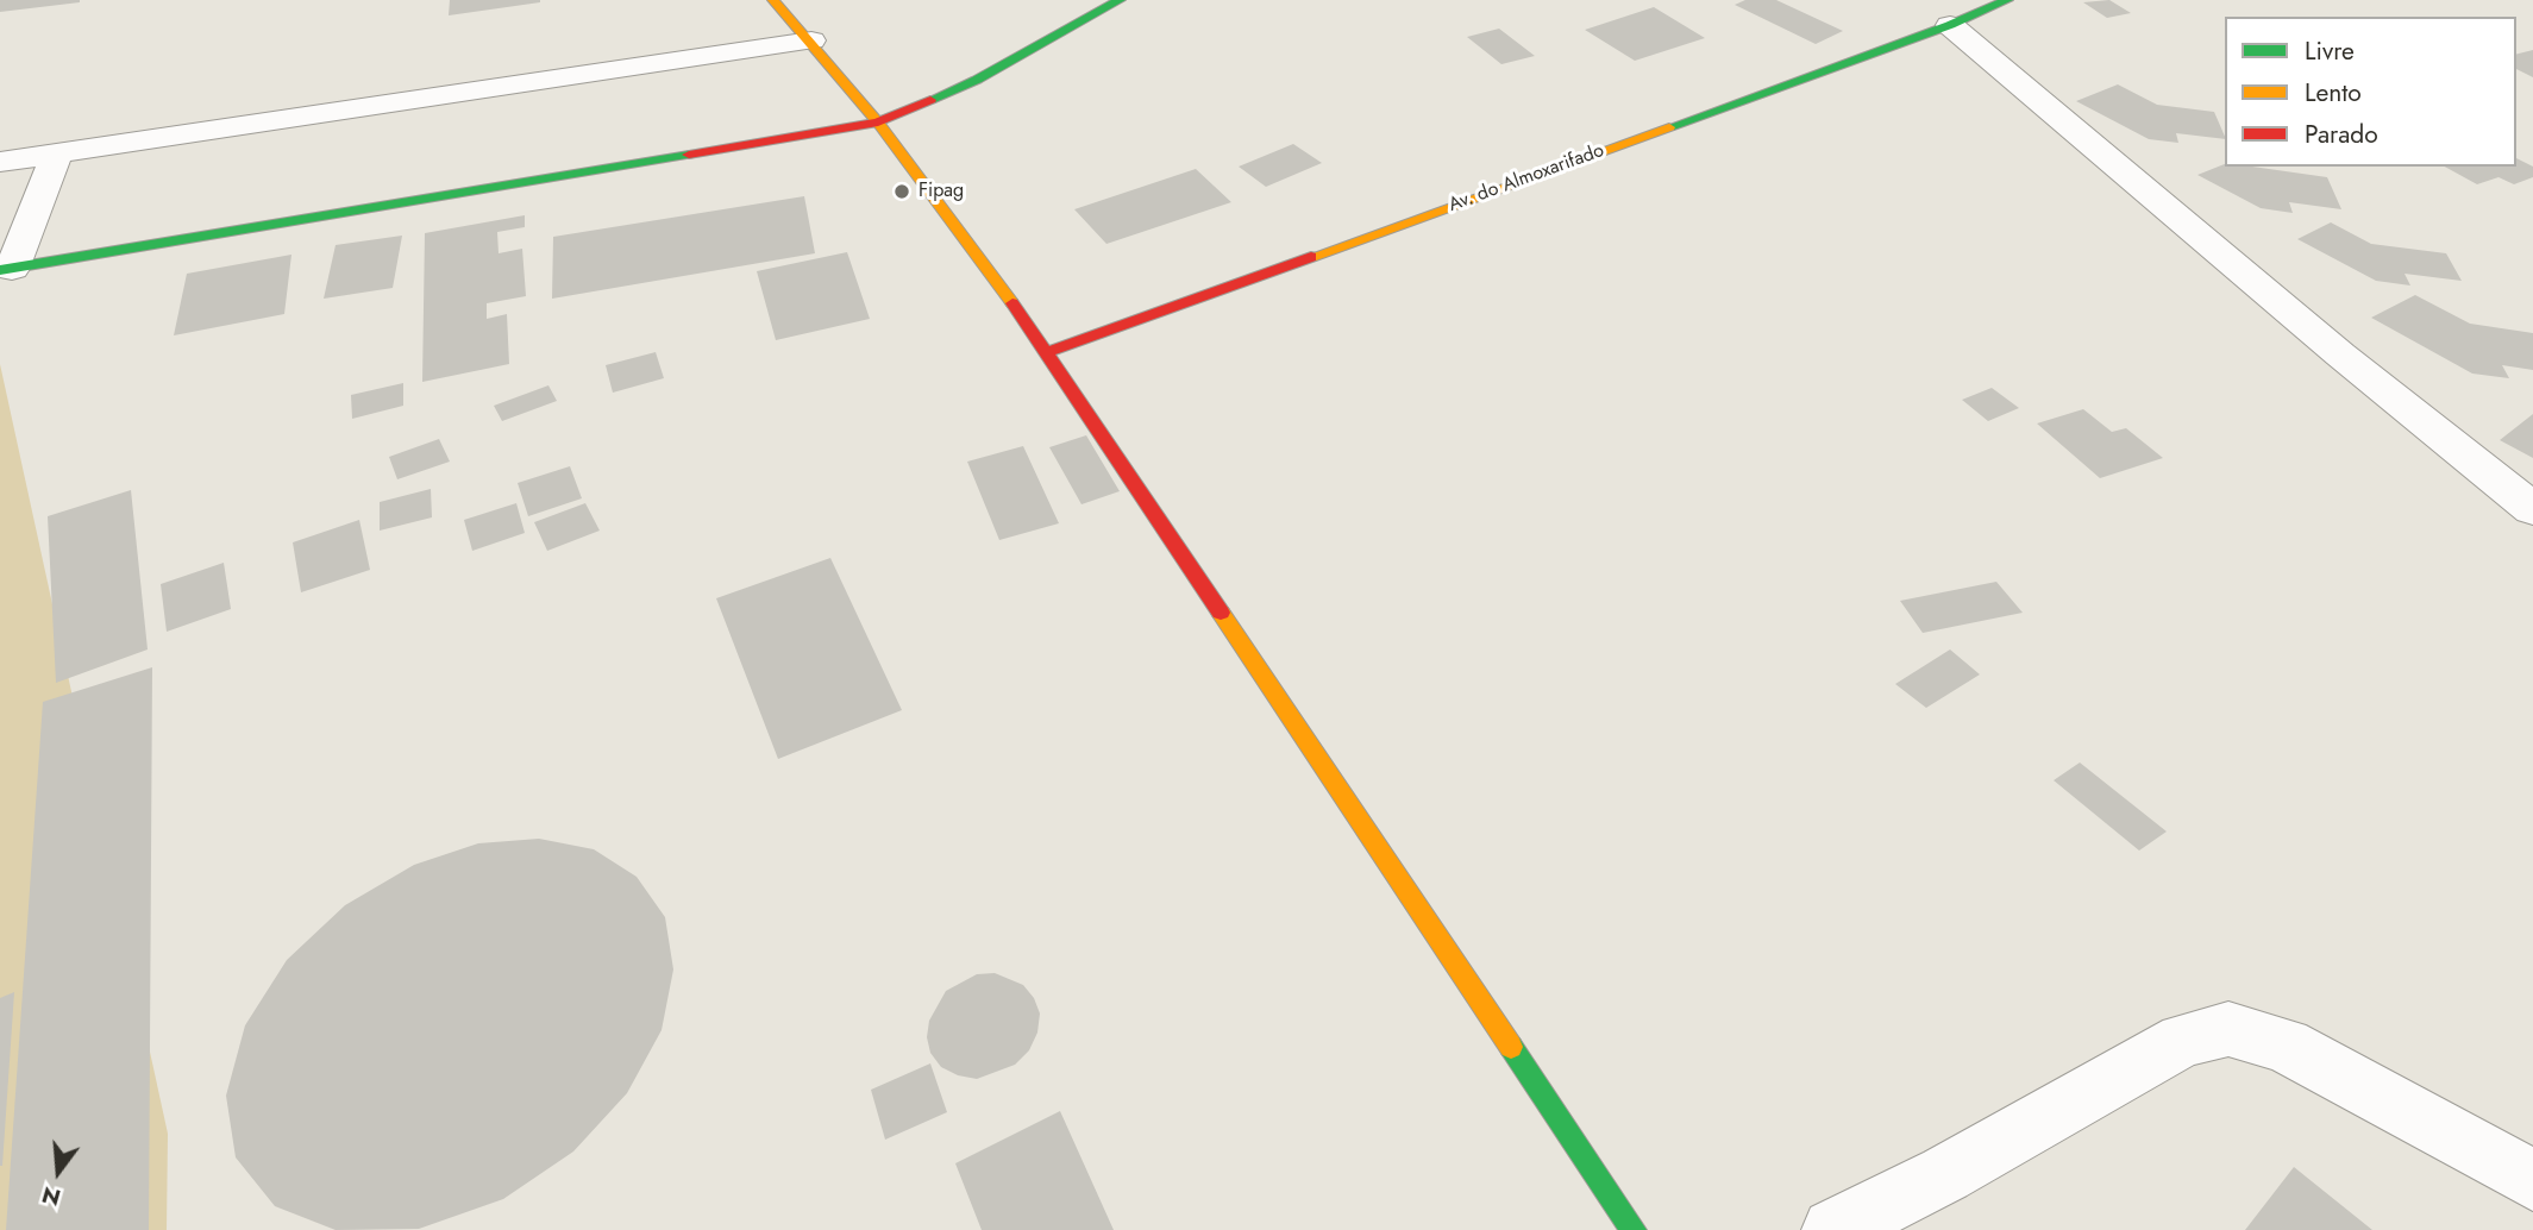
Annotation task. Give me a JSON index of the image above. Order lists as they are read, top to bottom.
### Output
{
  "streets": {
    "street": ["Av. do Almoxarifado"]
  },
  "places": ["Fipag"],
  "legend": ["Livre", "Lento", "Parado"],
  "north": "bottom"
}
